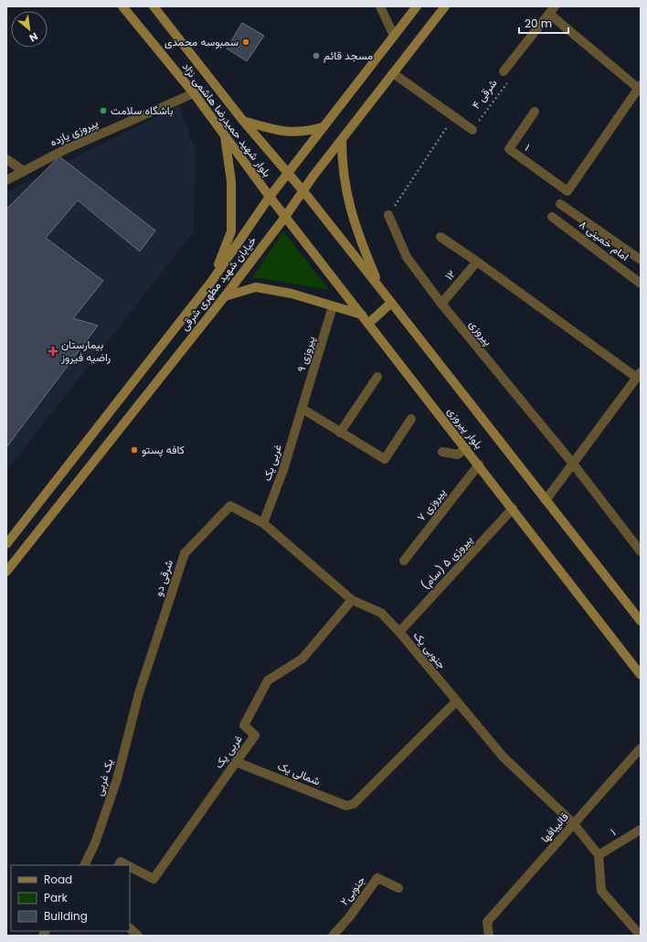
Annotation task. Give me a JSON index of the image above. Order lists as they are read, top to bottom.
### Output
{
  "streets": {
    "main road": ["بلوار شهید حمیدرضا هاشمی نژاد", "خیابان شهید مطهری شرقی", "بلوار پیروزی"],
    "street": [
      "شرقی ۴",
      "پیروزی یازده",
      "۱",
      "امام خمینی ۸",
      "۱۲",
      "پیروزی",
      "پیروزی ۹",
      "غربی یک",
      "پیروزی ۷",
      "پیروزی ۵ (سام)",
      "شرقی دو",
      "جنوبی یک",
      "شمالی یک",
      "یک غربی",
      "قالیبافها",
      "جنوبی۲"
    ]
  },
  "crossings": [
    ["بلوار شهید حمیدرضا هاشمی نژاد", "پیروزی یازده"],
    ["بلوار شهید حمیدرضا هاشمی نژاد", "خیابان شهید مطهری شرقی"],
    ["بلوار شهید حمیدرضا هاشمی نژاد", "بلوار پیروزی"],
    ["۱", "جنوبی یک"],
    ["۱۲", "پیروزی"],
    ["خیابان شهید مطهری شرقی", "بلوار پیروزی"],
    ["پیروزی ۹", "غربی یک"],
    ["بلوار پیروزی", "پیروزی ۷"],
    ["بلوار پیروزی", "پیروزی ۵ (سام)"],
    ["غربی یک", "جنوبی یک"],
    ["غربی یک", "شمالی یک"],
    ["پیروزی ۵ (سام)", "جنوبی یک"],
    ["شرقی دو", "جنوبی یک"],
    ["شرقی دو", "یک غربی"],
    ["جنوبی یک", "شمالی یک"],
    ["جنوبی یک", "قالیبافها"]
  ],
  "places": {
    "other": [
      "سمبوسه محمدی",
      "مسجد قائم",
      "باشگاه سلامت",
      "کافه پستو"
    ],
    "health": ["بیمارستان راضیه فیروز"]
  },
  "legend": ["Road", "Park", "Building"],
  "scale_bar": "20 m",
  "north": "bottom right"
}
